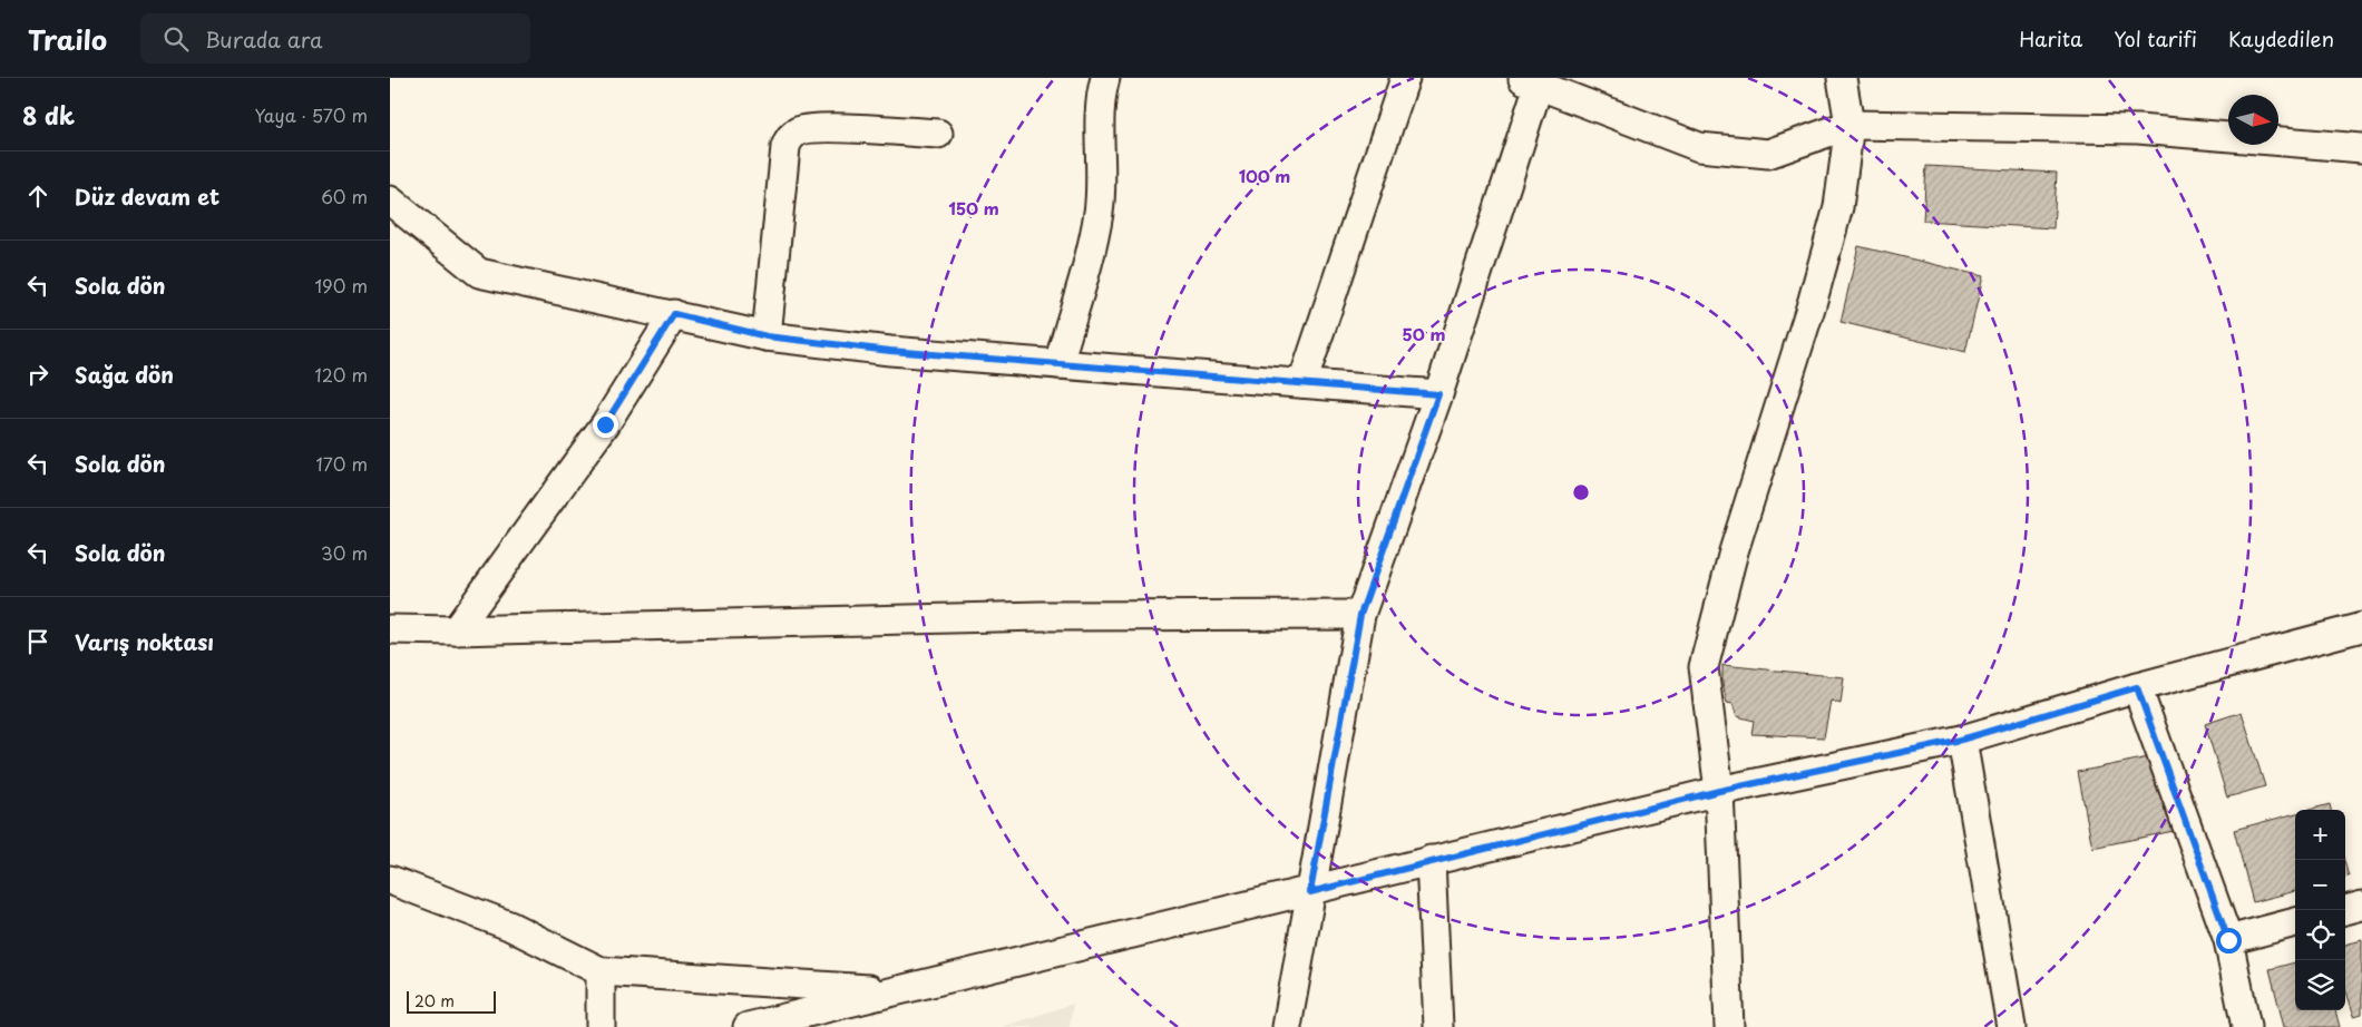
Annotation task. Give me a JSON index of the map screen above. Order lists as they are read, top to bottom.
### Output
{
  "scale_bar": "20 m",
  "north": "right",
  "page": {
    "header": "Trailo",
    "search": "Burada ara",
    "nav": ["Harita", "Yol tarifi", "Kaydedilen"],
    "heading": ["8 dk", "Yaya · 570 m"],
    "list": [
      ["Düz devam et", "60 m"],
      ["Sola dön", "190 m"],
      ["Sağa dön", "120 m"],
      ["Sola dön", "170 m"],
      ["Sola dön", "30 m"],
      "Varış noktası"
    ],
    "map_buttons": ["+", "−"],
    "scale": "20 m"
  },
  "rings": ["100 m", "150 m", "50 m"]
}
